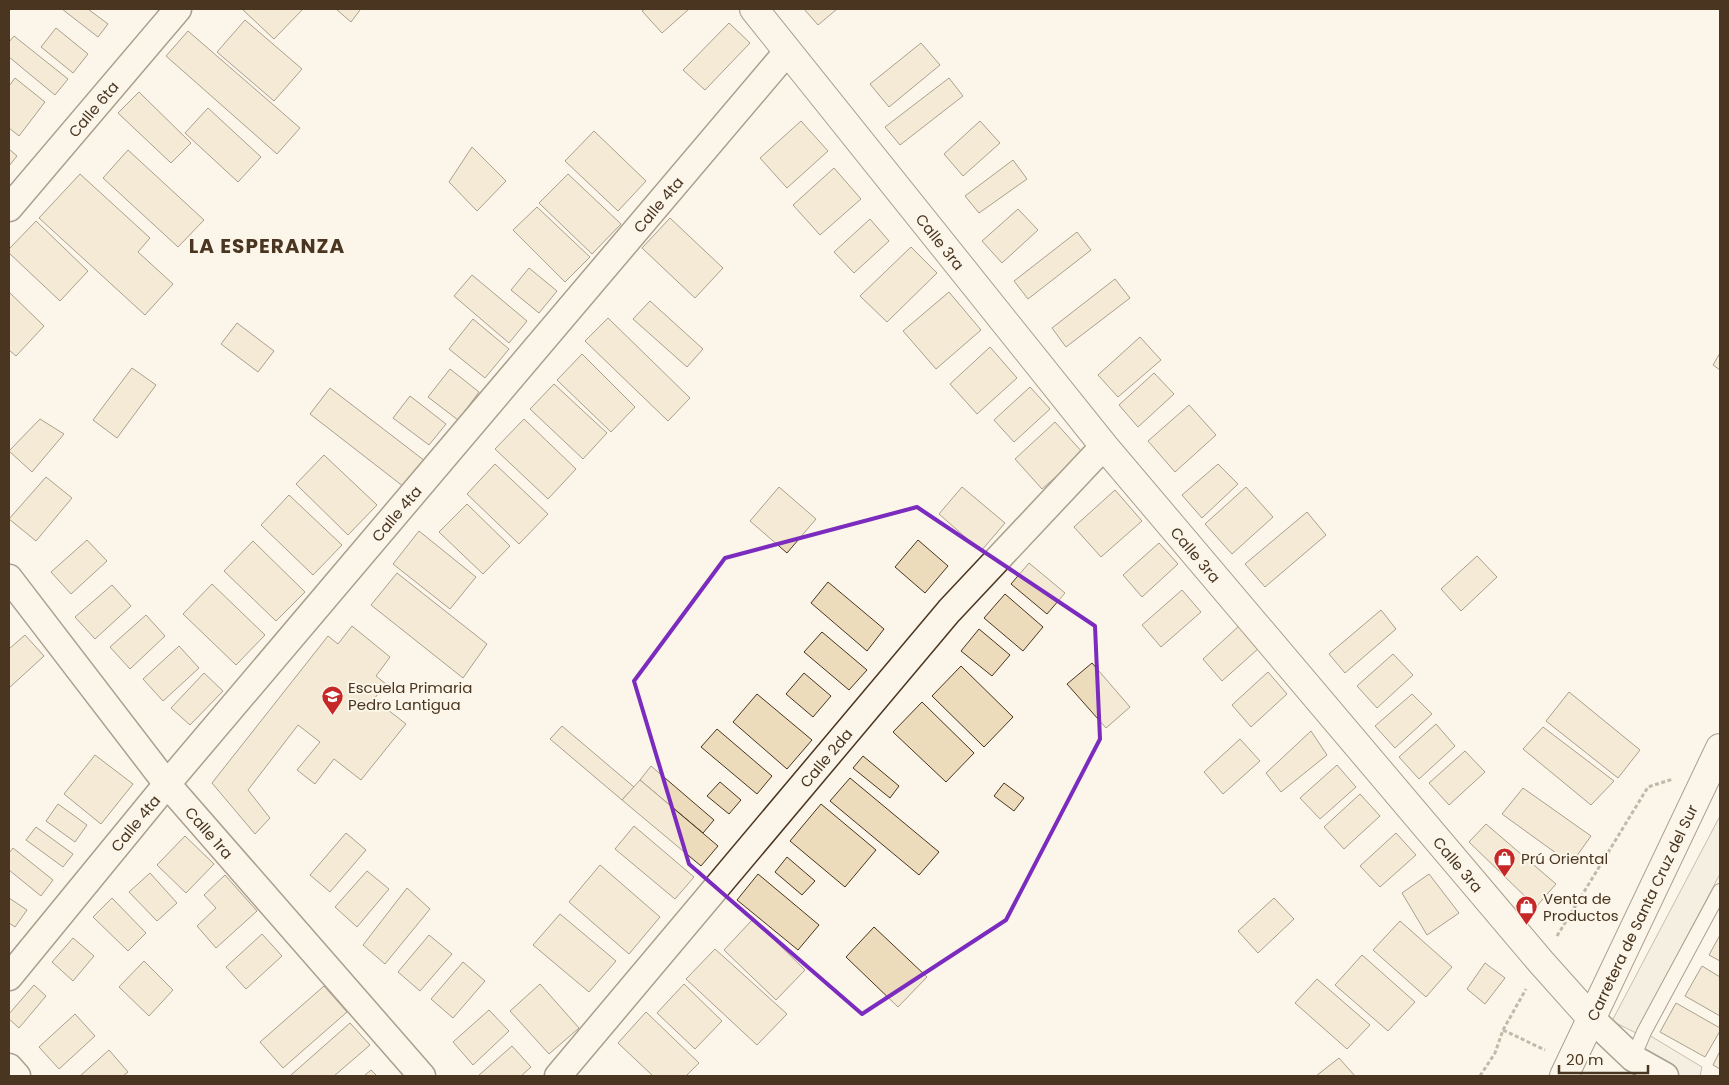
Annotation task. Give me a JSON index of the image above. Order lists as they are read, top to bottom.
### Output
{
  "streets": {
    "street": [
      "Calle 6ta",
      "Calle 4ta",
      "Calle 3ra",
      "Calle 2da",
      "Calle 1ra",
      "Carretera de Santa Cruz del Sur"
    ]
  },
  "crossings": [
    ["Calle 4ta", "Calle 3ra"],
    ["Calle 4ta", "Calle 1ra"],
    ["Calle 3ra", "Calle 2da"],
    ["Calle 3ra", "Carretera de Santa Cruz del Sur"]
  ],
  "districts": ["LA ESPERANZA"],
  "places": {
    "school or university": ["Escuela Primaria Pedro Lantigua"],
    "shop": ["Prú Oriental", "Venta de Productos"]
  },
  "scale_bar": "20 m"
}
